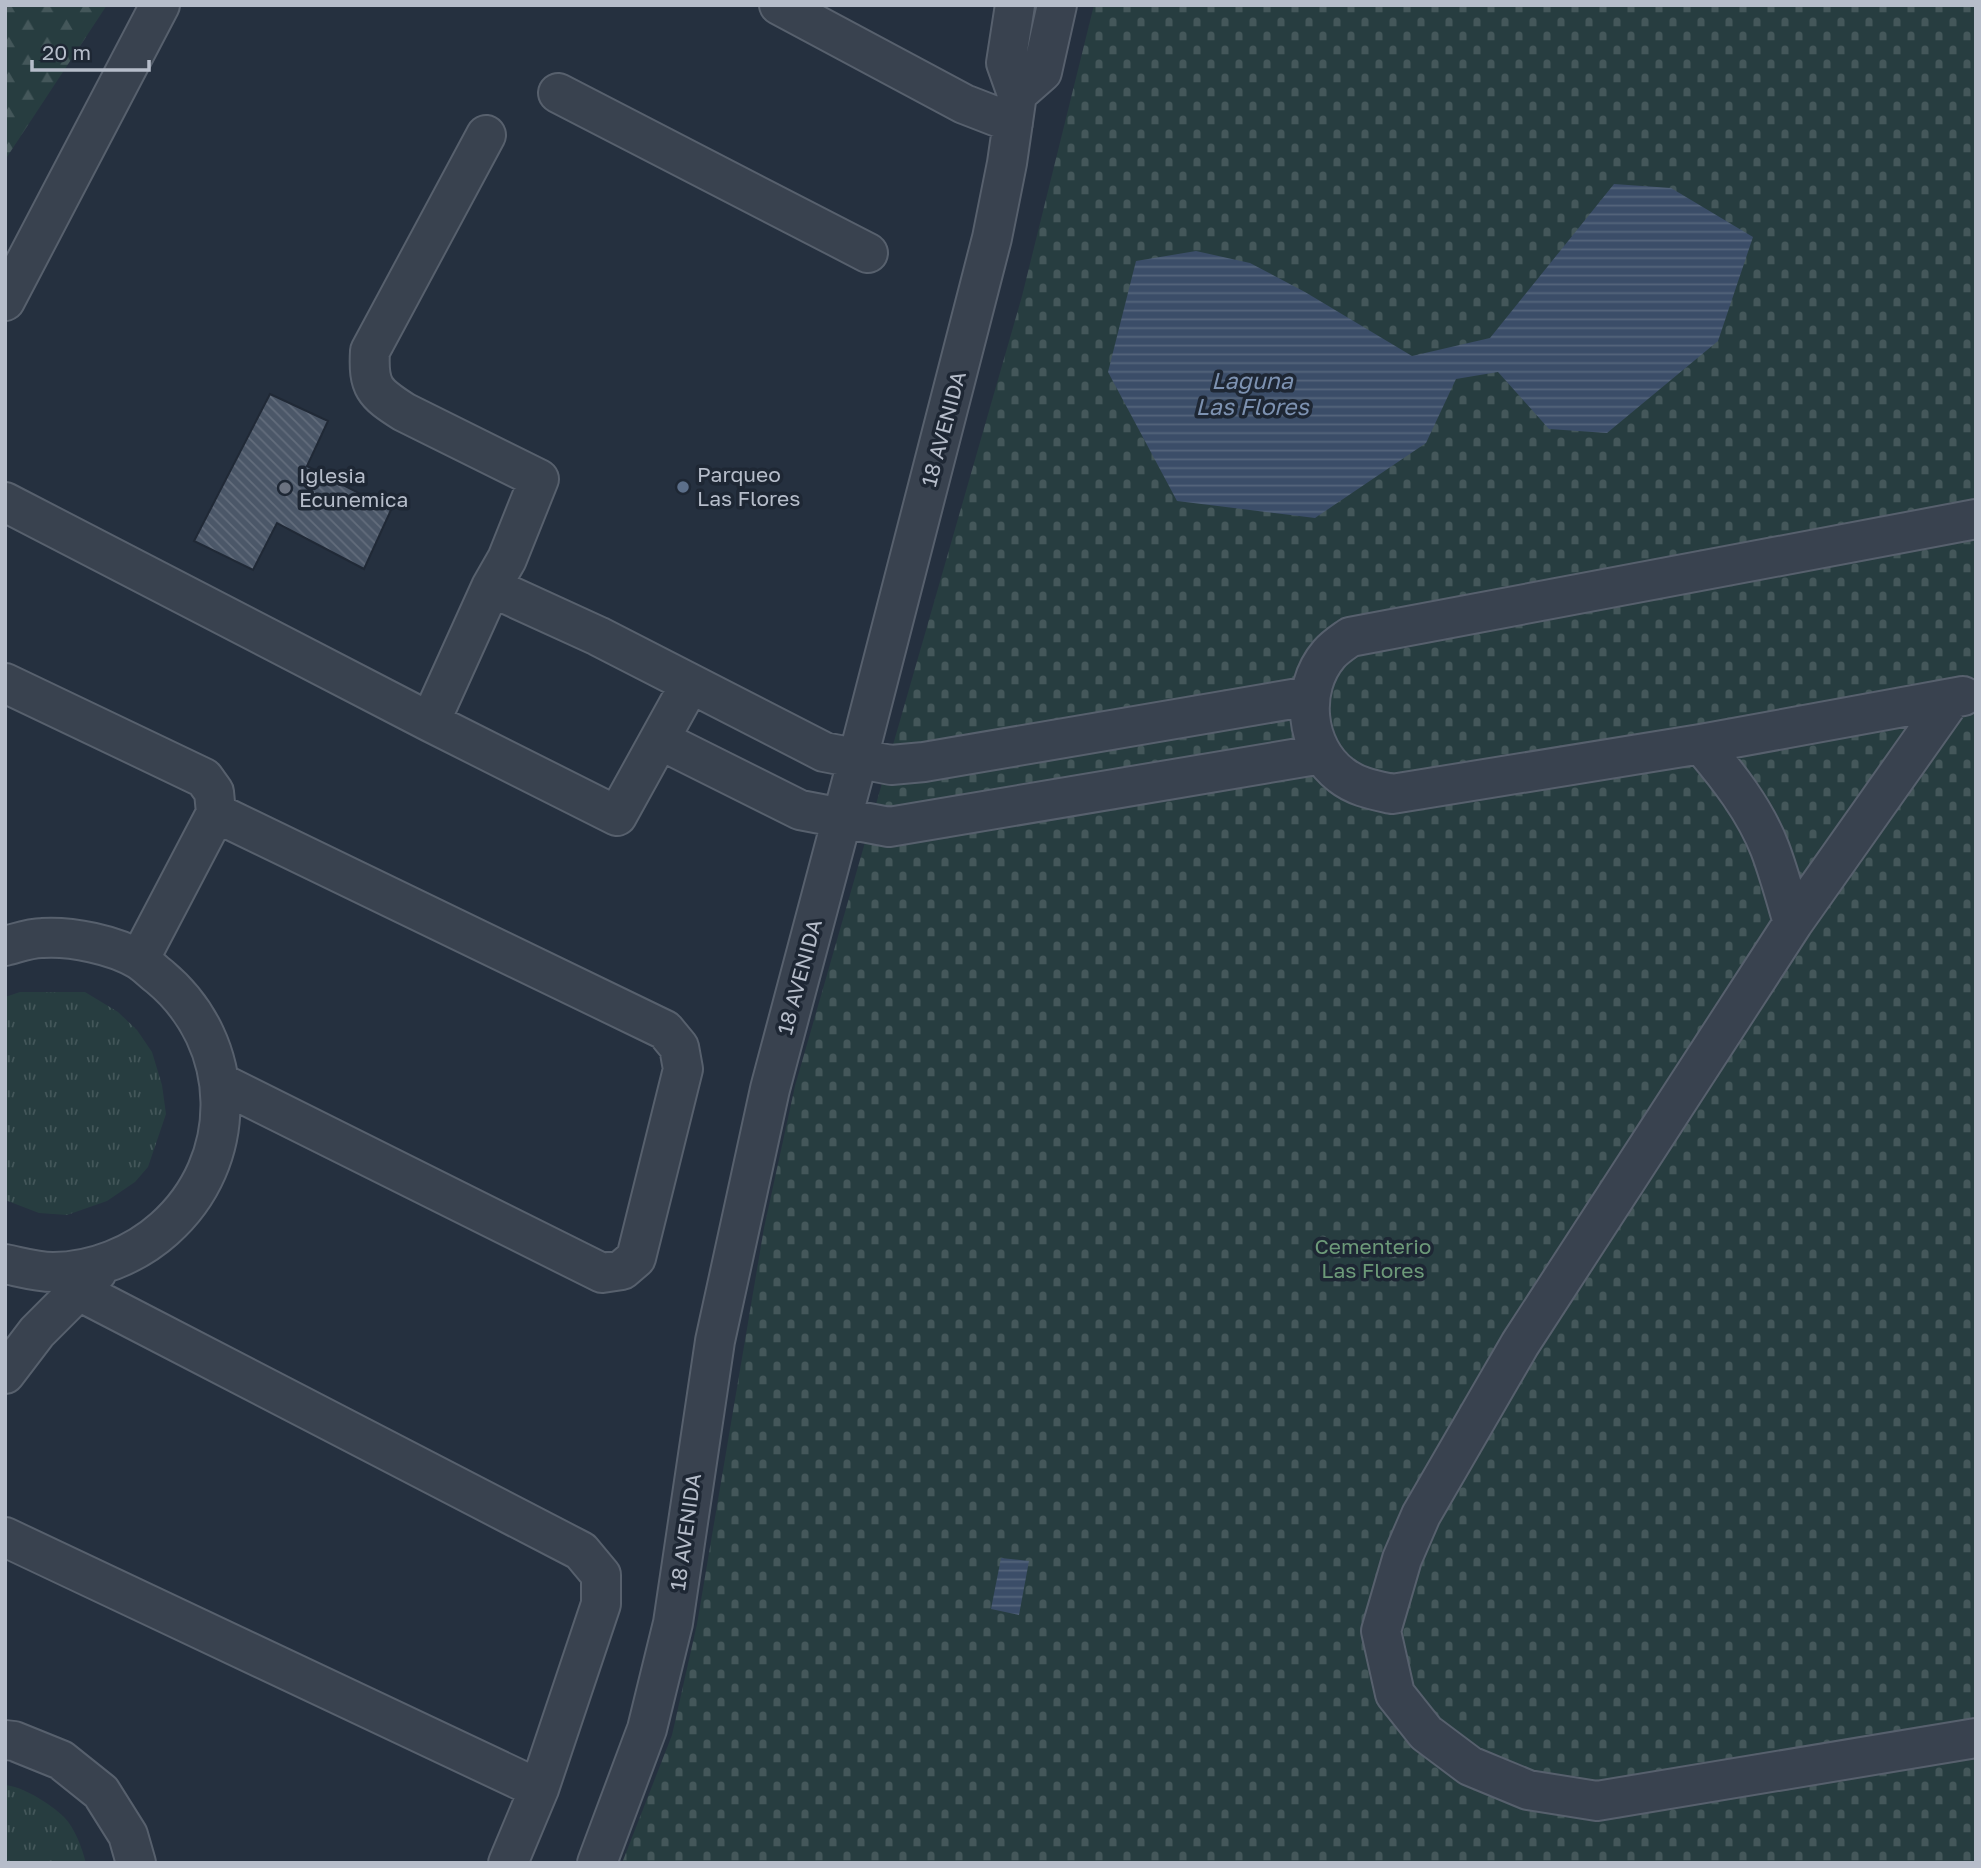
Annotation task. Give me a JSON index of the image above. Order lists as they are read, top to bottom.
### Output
{
  "streets": {
    "street": ["18 AVENIDA"]
  },
  "water": ["Laguna Las Flores"],
  "parks": ["Cementerio Las Flores"],
  "places": ["Parqueo Las Flores", "Iglesia Ecunemica"],
  "scale_bar": "20 m"
}
